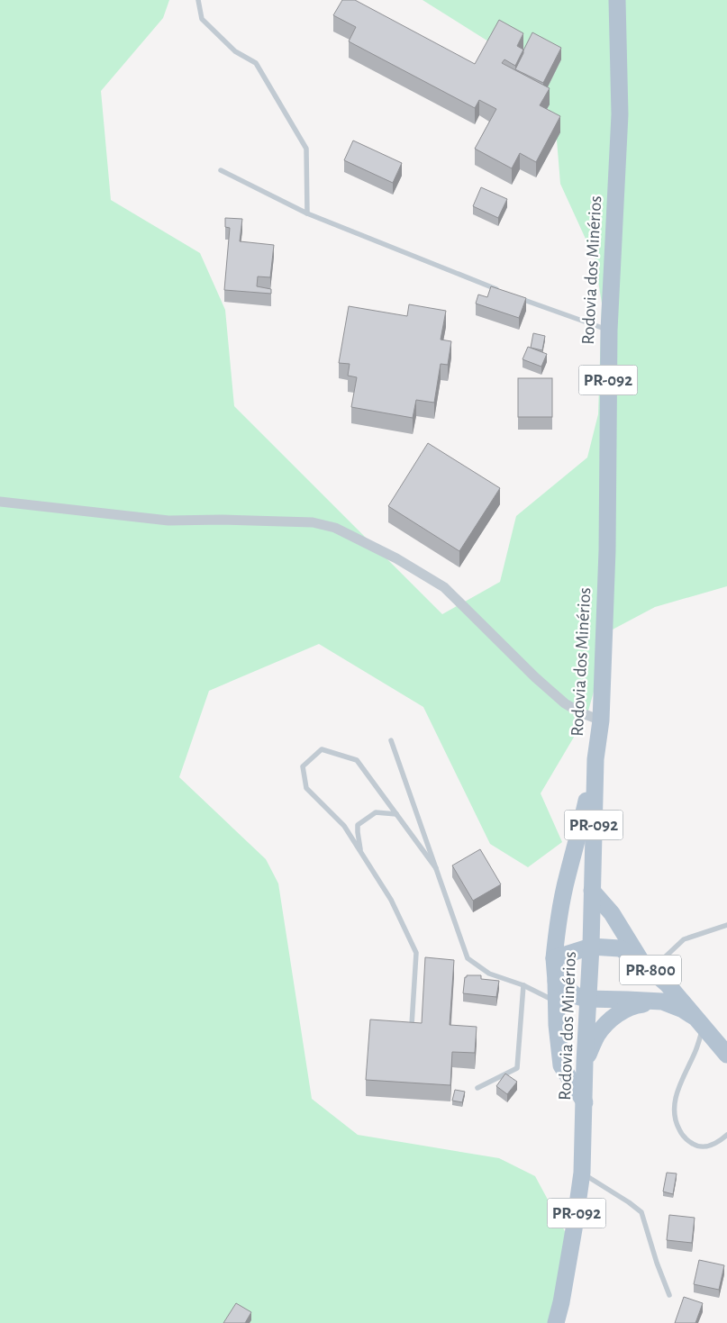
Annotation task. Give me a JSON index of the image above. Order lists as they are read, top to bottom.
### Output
{
  "streets": {
    "main road": ["Rodovia dos Minérios", "PR-092", "PR-800"]
  },
  "crossings": [
    ["Rodovia dos Minérios", "PR-800"]
  ]
}
